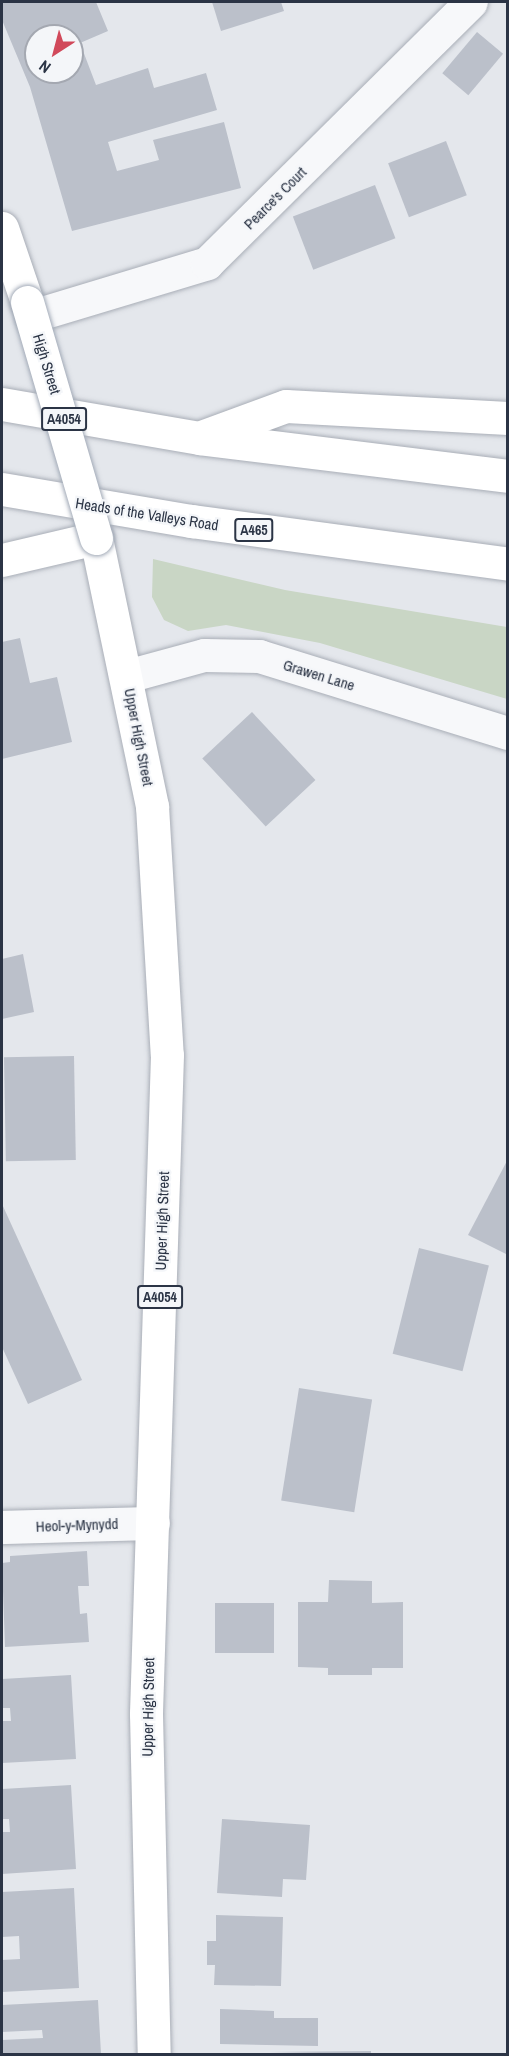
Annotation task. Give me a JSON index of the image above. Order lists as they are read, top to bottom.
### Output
{
  "streets": {
    "main road": [
      "High Street",
      "A4054",
      "Heads of the Valleys Road",
      "A465",
      "Upper High Street"
    ],
    "street": ["Pearce's Court", "Grawen Lane", "Heol-y-Mynydd"]
  },
  "crossings": [
    ["Pearce's Court", "High Street"],
    ["High Street", "Upper High Street"],
    ["Grawen Lane", "Upper High Street"],
    ["Upper High Street", "Heol-y-Mynydd"]
  ],
  "north": "bottom left"
}
